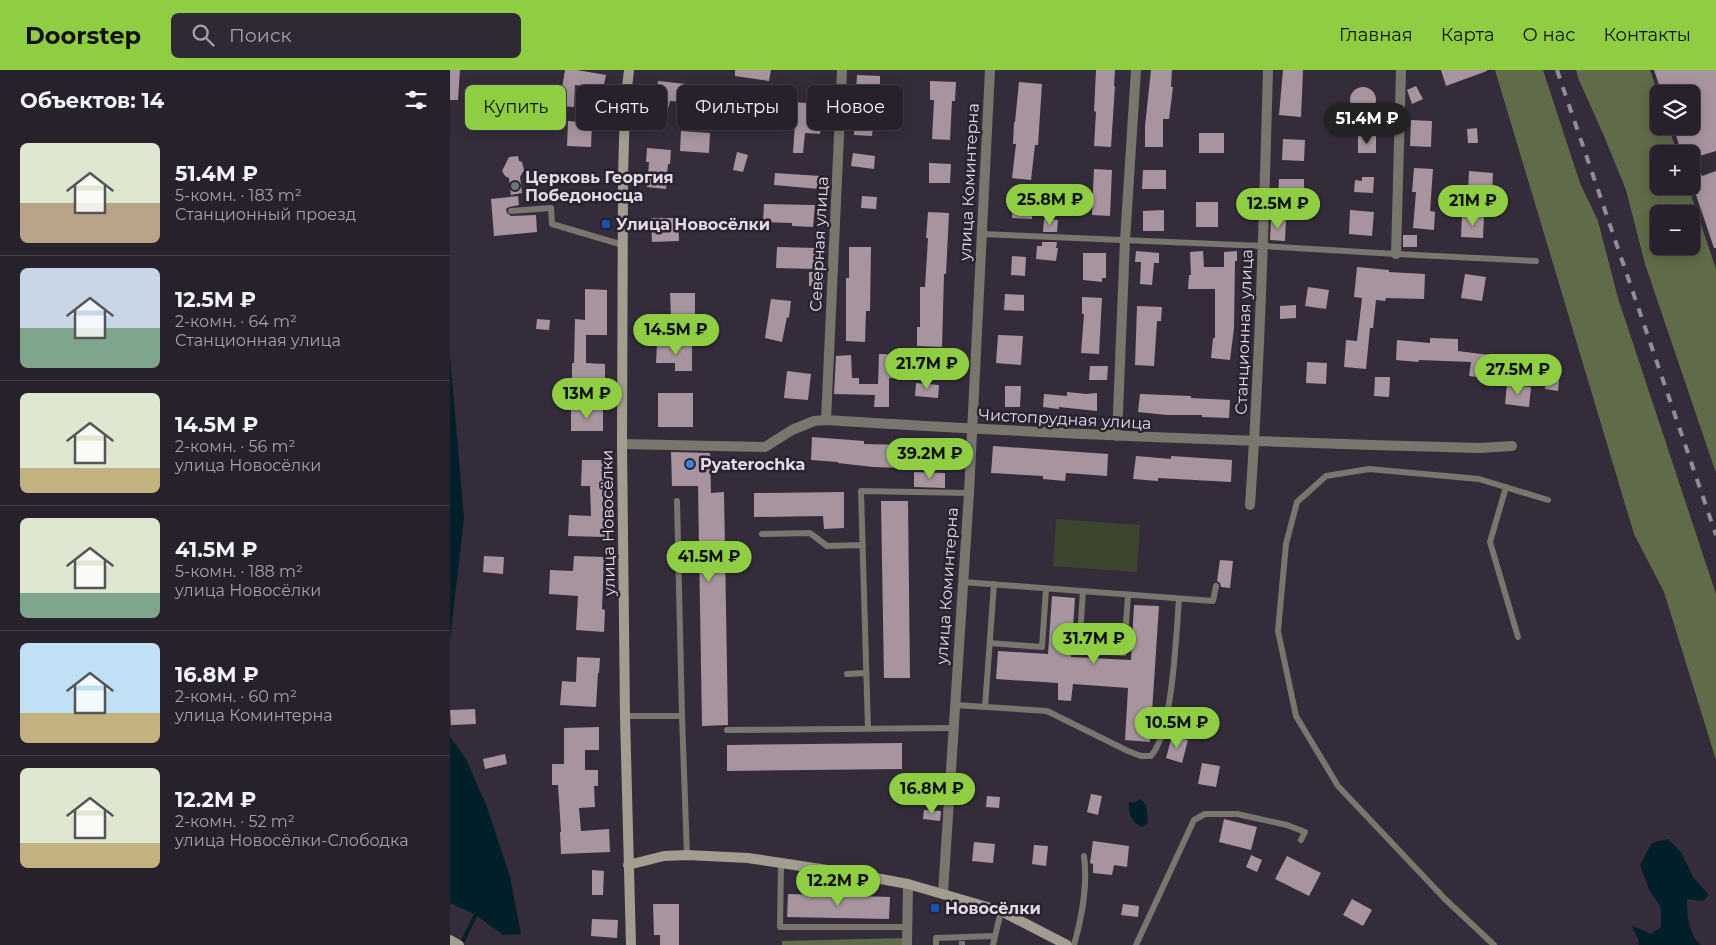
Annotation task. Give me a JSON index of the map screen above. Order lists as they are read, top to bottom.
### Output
{
  "streets": {
    "street": [
      "улица Коминтерна",
      "Северная улица",
      "Станционная улица",
      "Чистопрудная улица",
      "улица Новосёлки"
    ]
  },
  "crossings": [
    ["улица Коминтерна", "Чистопрудная улица"],
    ["Северная улица", "Чистопрудная улица"],
    ["Станционная улица", "Чистопрудная улица"],
    ["Чистопрудная улица", "улица Новосёлки"]
  ],
  "places": {
    "other": ["Церковь Георгия Победоносца", "Pyaterochka"],
    "transit": ["Улица Новосёлки", "Новосёлки"]
  },
  "page": {
    "header": "Doorstep",
    "search": "Поиск",
    "nav": [
      "Главная",
      "Карта",
      "О нас",
      "Контакты"
    ],
    "heading": "Объектов: 14",
    "map_buttons": ["+", "−"],
    "chip": [
      "Купить",
      "Снять",
      "Фильтры",
      "Новое"
    ],
    "price": [
      "51.4M ₽",
      "25.8M ₽",
      "21M ₽",
      "12.5M ₽",
      "14.5M ₽",
      "21.7M ₽",
      "27.5M ₽",
      "13M ₽",
      "39.2M ₽",
      "41.5M ₽",
      "31.7M ₽",
      "10.5M ₽",
      "16.8M ₽",
      "12.2M ₽"
    ],
    "list": [
      {
        "name": "51.4M ₽",
        "note": "5-комн. · 183 m² · Станционный проезд"
      },
      {
        "name": "12.5M ₽",
        "note": "2-комн. · 64 m² · Станционная улица"
      },
      {
        "name": "14.5M ₽",
        "note": "2-комн. · 56 m² · улица Новосёлки"
      },
      {
        "name": "41.5M ₽",
        "note": "5-комн. · 188 m² · улица Новосёлки"
      },
      {
        "name": "16.8M ₽",
        "note": "2-комн. · 60 m² · улица Коминтерна"
      },
      {
        "name": "12.2M ₽",
        "note": "2-комн. · 52 m² · улица Новосёлки-Слободка"
      }
    ]
  }
}
